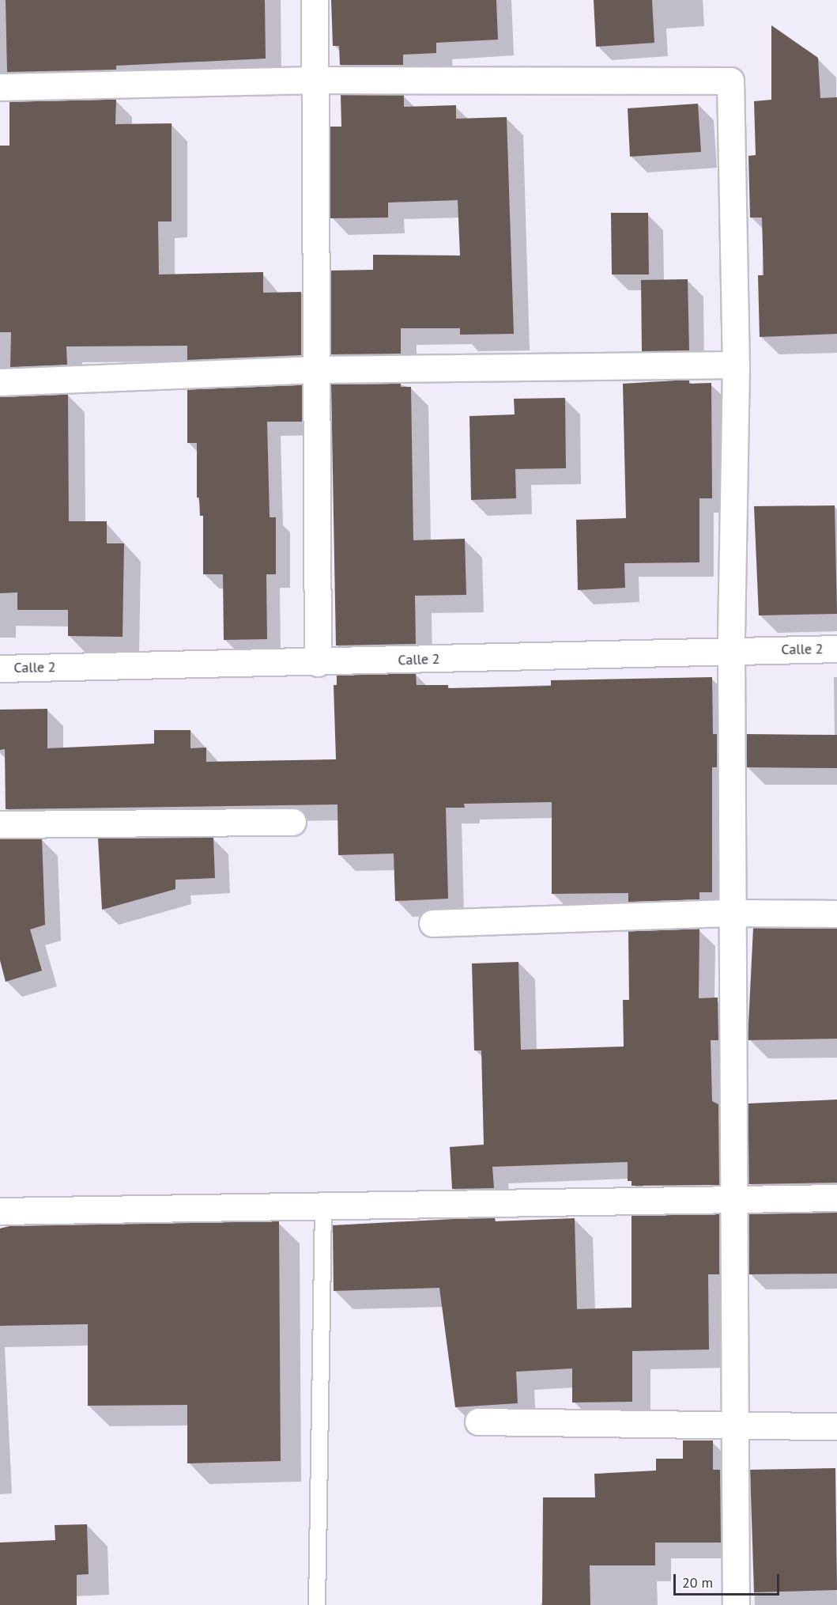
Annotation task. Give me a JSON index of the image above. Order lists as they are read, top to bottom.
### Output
{
  "streets": {
    "street": ["Calle 2"]
  },
  "scale_bar": "20 m"
}
